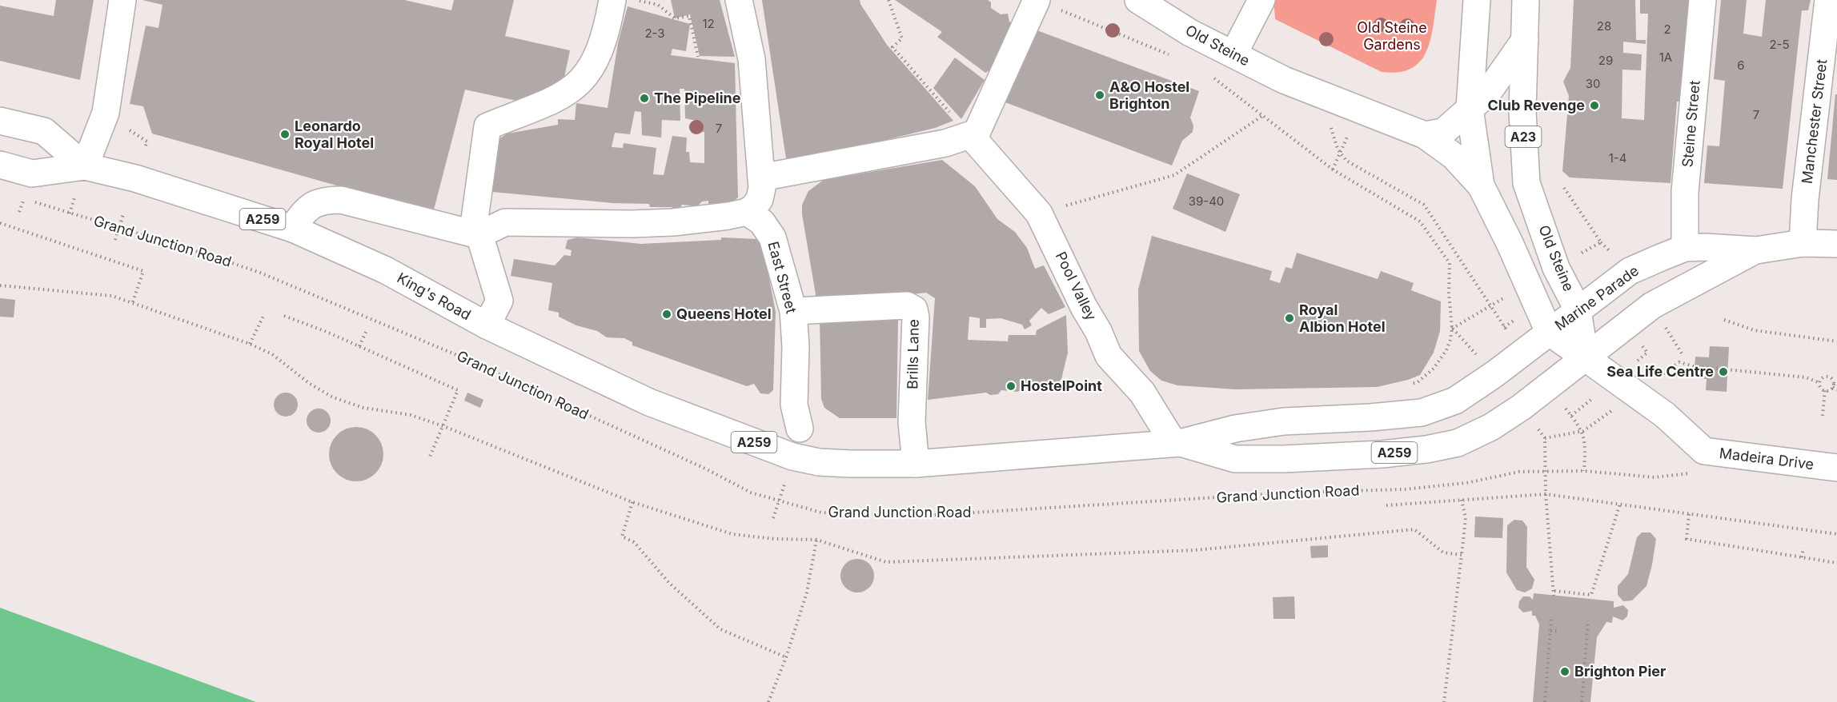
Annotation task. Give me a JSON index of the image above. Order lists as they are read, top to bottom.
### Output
{
  "streets": {
    "main road": [
      "Old Steine",
      "Manchester Street",
      "Steine Street",
      "A23",
      "A259",
      "East Street",
      "Pool Valley",
      "King's Road",
      "Marine Parade",
      "Brills Lane",
      "Madeira Drive"
    ],
    "path": ["Grand Junction Road"]
  },
  "crossings": [
    ["Old Steine", "A259"],
    ["Old Steine", "Marine Parade"],
    ["Old Steine", "Madeira Drive"],
    ["Manchester Street", "Marine Parade"],
    ["Steine Street", "Marine Parade"],
    ["A259", "Grand Junction Road"],
    ["A259", "Pool Valley"],
    ["A259", "King's Road"],
    ["A259", "Marine Parade"],
    ["A259", "Brills Lane"],
    ["A259", "Madeira Drive"],
    ["East Street", "Brills Lane"],
    ["Marine Parade", "Madeira Drive"]
  ],
  "parks": ["Old Steine Gardens"],
  "places": [
    "A&O Hostel Brighton",
    "The Pipeline",
    "Club Revenge",
    "Leonardo Royal Hotel",
    "Queens Hotel",
    "Royal Albion Hotel",
    "Sea Life Centre",
    "HostelPoint",
    "Brighton Pier"
  ],
  "house_numbers": [
    "12",
    "28",
    "2",
    "2-3",
    "2-5",
    "1A",
    "29",
    "6",
    "30",
    "7",
    "7",
    "1-4",
    "39-40"
  ]
}
